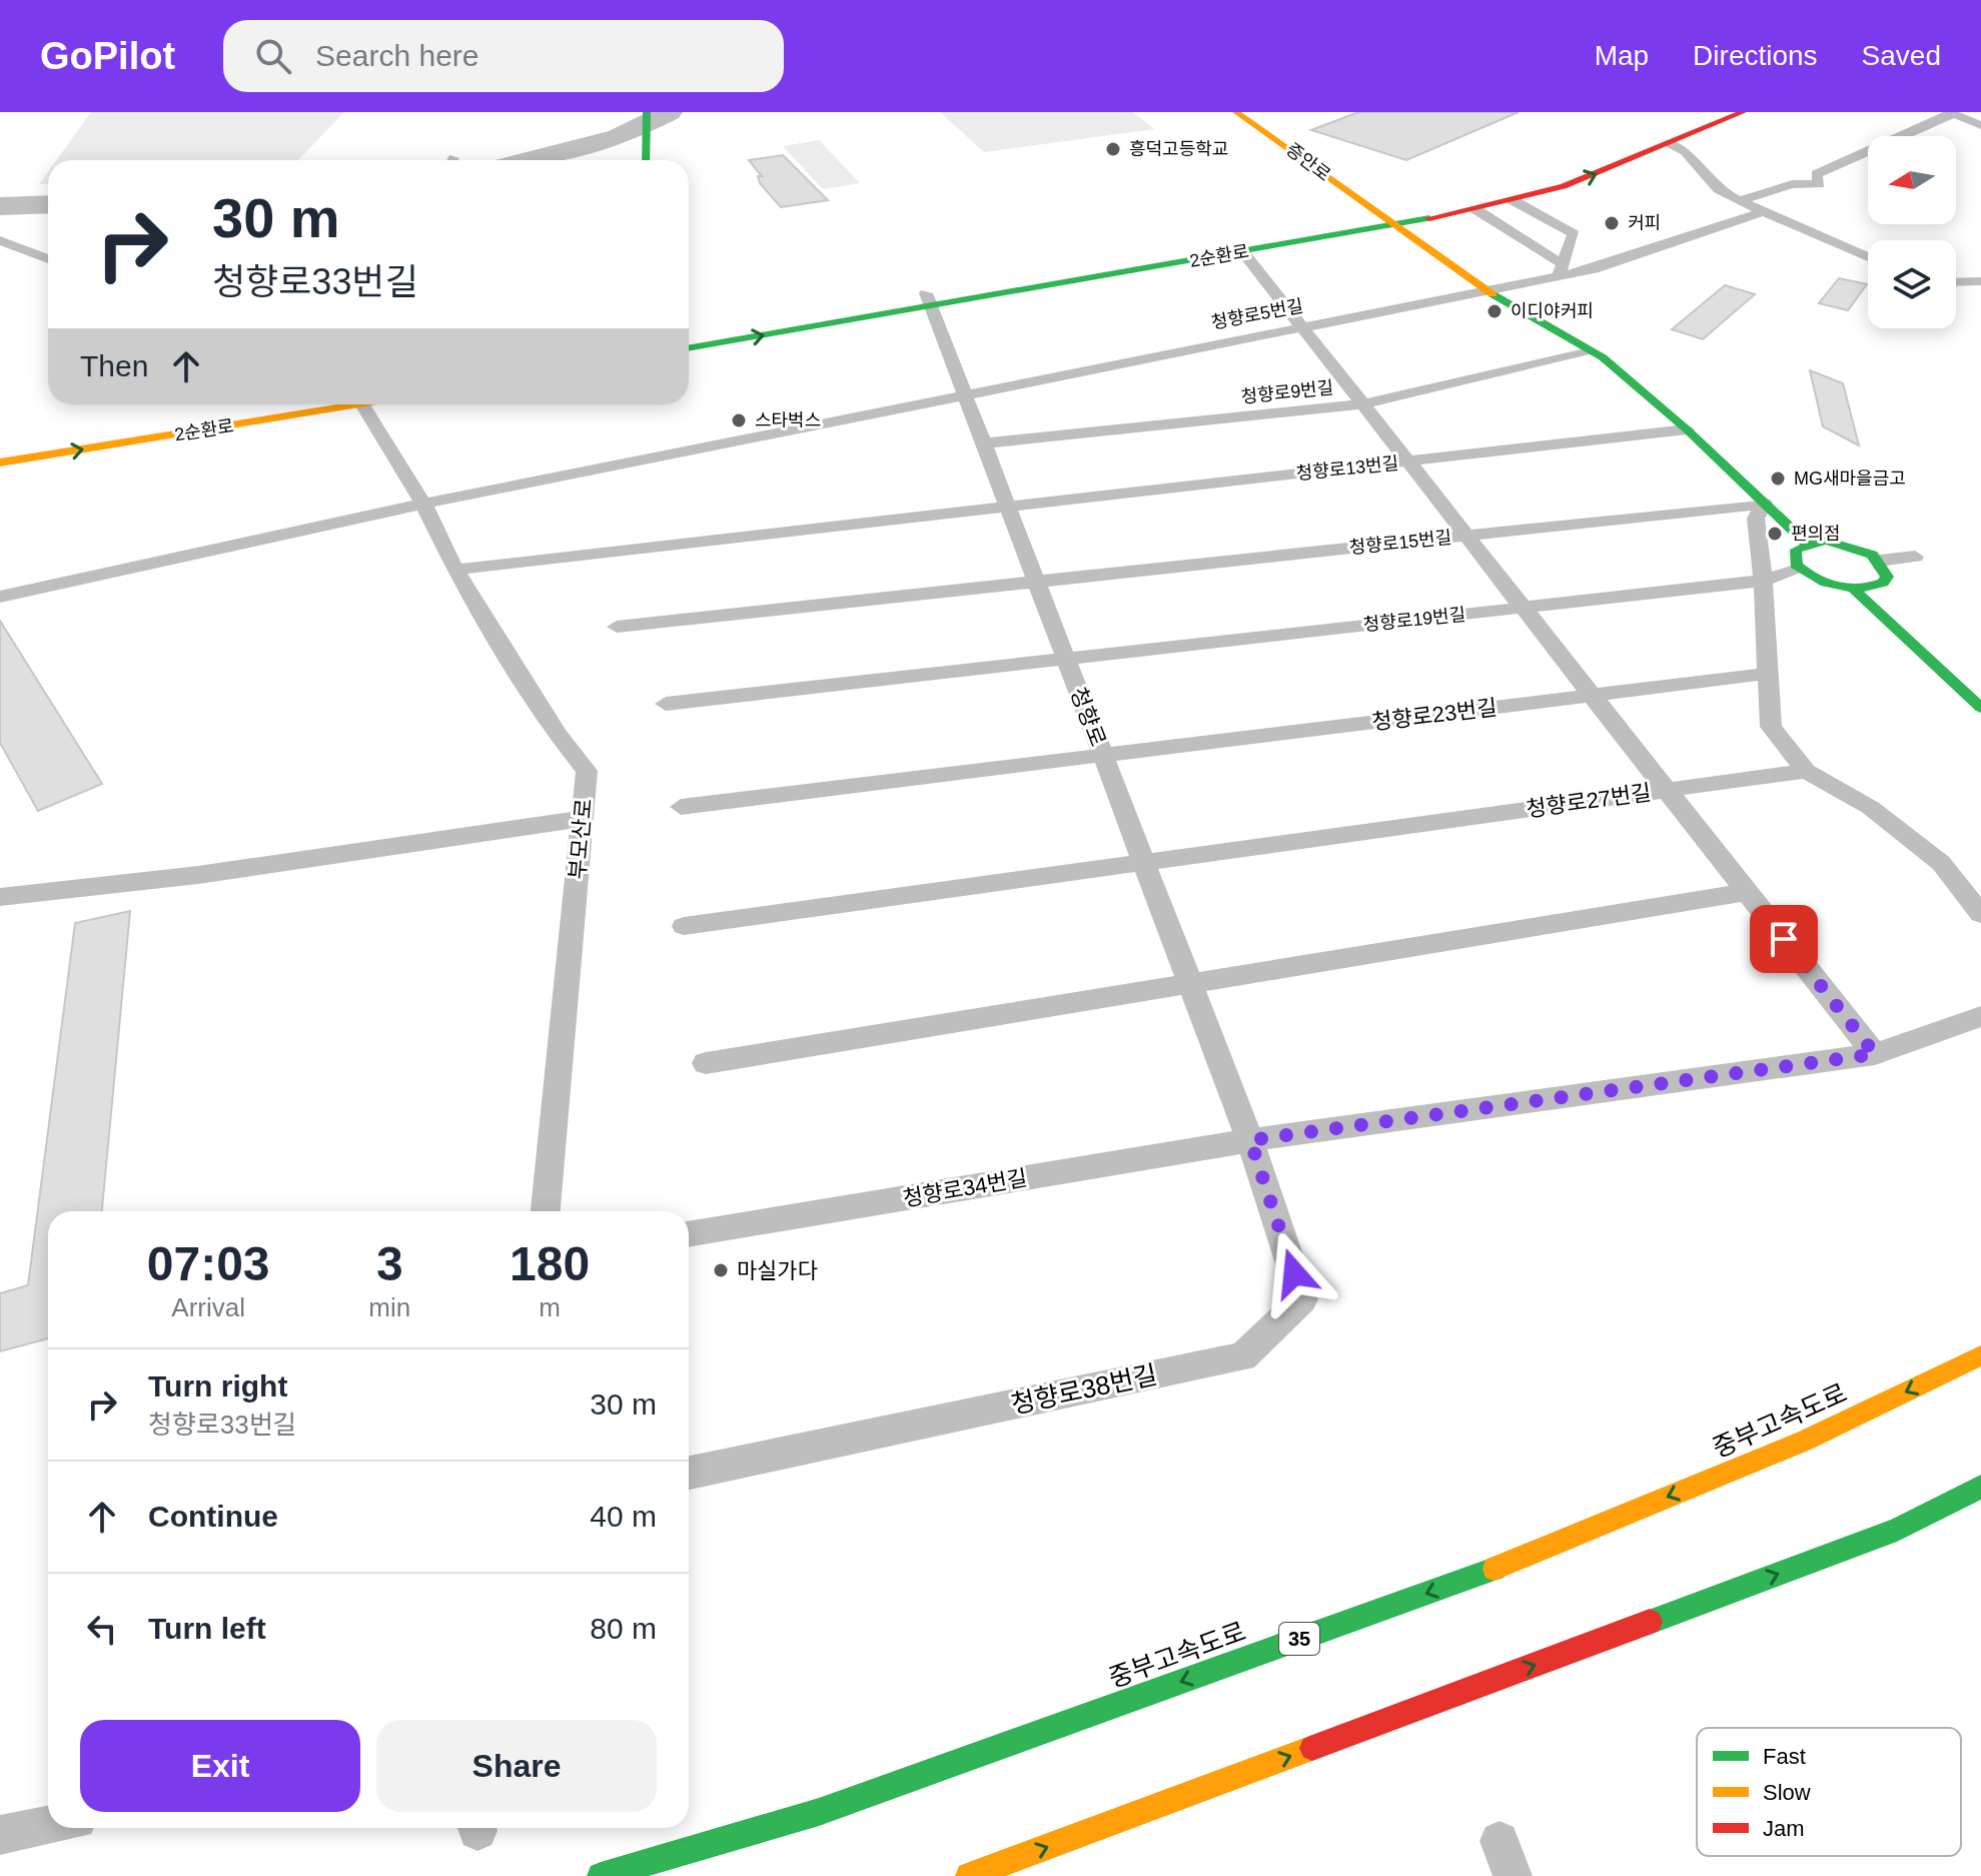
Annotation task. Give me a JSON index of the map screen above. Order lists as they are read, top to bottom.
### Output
{
  "streets": {
    "main road": [
      "증안로",
      "2순환로",
      "중부고속도로",
      "35"
    ],
    "street": [
      "청향로5번길",
      "청향로9번길",
      "청향로13번길",
      "청향로15번길",
      "청향로19번길",
      "청향로23번길",
      "청향로",
      "청향로27번길",
      "부모산로",
      "청향로34번길",
      "청향로38번길"
    ]
  },
  "crossings": [
    ["증안로", "2순환로"],
    ["증안로", "청향로5번길"],
    ["증안로", "청향로9번길"],
    ["증안로", "청향로13번길"],
    ["증안로", "청향로15번길"],
    ["2순환로", "청향로"],
    ["2순환로", "부모산로"],
    ["청향로5번길", "청향로"],
    ["청향로5번길", "부모산로"],
    ["청향로9번길", "청향로"],
    ["청향로13번길", "청향로"],
    ["청향로13번길", "부모산로"],
    ["청향로15번길", "청향로"],
    ["청향로19번길", "청향로"],
    ["청향로23번길", "청향로"],
    ["청향로", "청향로27번길"],
    ["청향로", "청향로34번길"],
    ["청향로", "청향로38번길"],
    ["청향로34번길", "청향로38번길"]
  ],
  "places": [
    "흥덕고등학교",
    "커피",
    "이디야커피",
    "스타벅스",
    "MG새마을금고",
    "편의점",
    "마실가다"
  ],
  "legend": ["Fast", "Slow", "Jam"],
  "north": "left",
  "page": {
    "header": "GoPilot",
    "search": "Search here",
    "nav": ["Map", "Directions", "Saved"],
    "turn": ["30 m", "청향로33번길"],
    "then": "Then",
    "eta": [
      "07:03",
      "Arrival",
      "3",
      "min",
      "180",
      "m"
    ],
    "list": [
      {
        "name": "Turn right",
        "note": "청향로33번길",
        "value": "30 m"
      },
      {
        "name": "Continue",
        "value": "40 m"
      },
      {
        "name": "Turn left",
        "value": "80 m"
      }
    ],
    "buttons": ["Exit", "Share"]
  }
}
